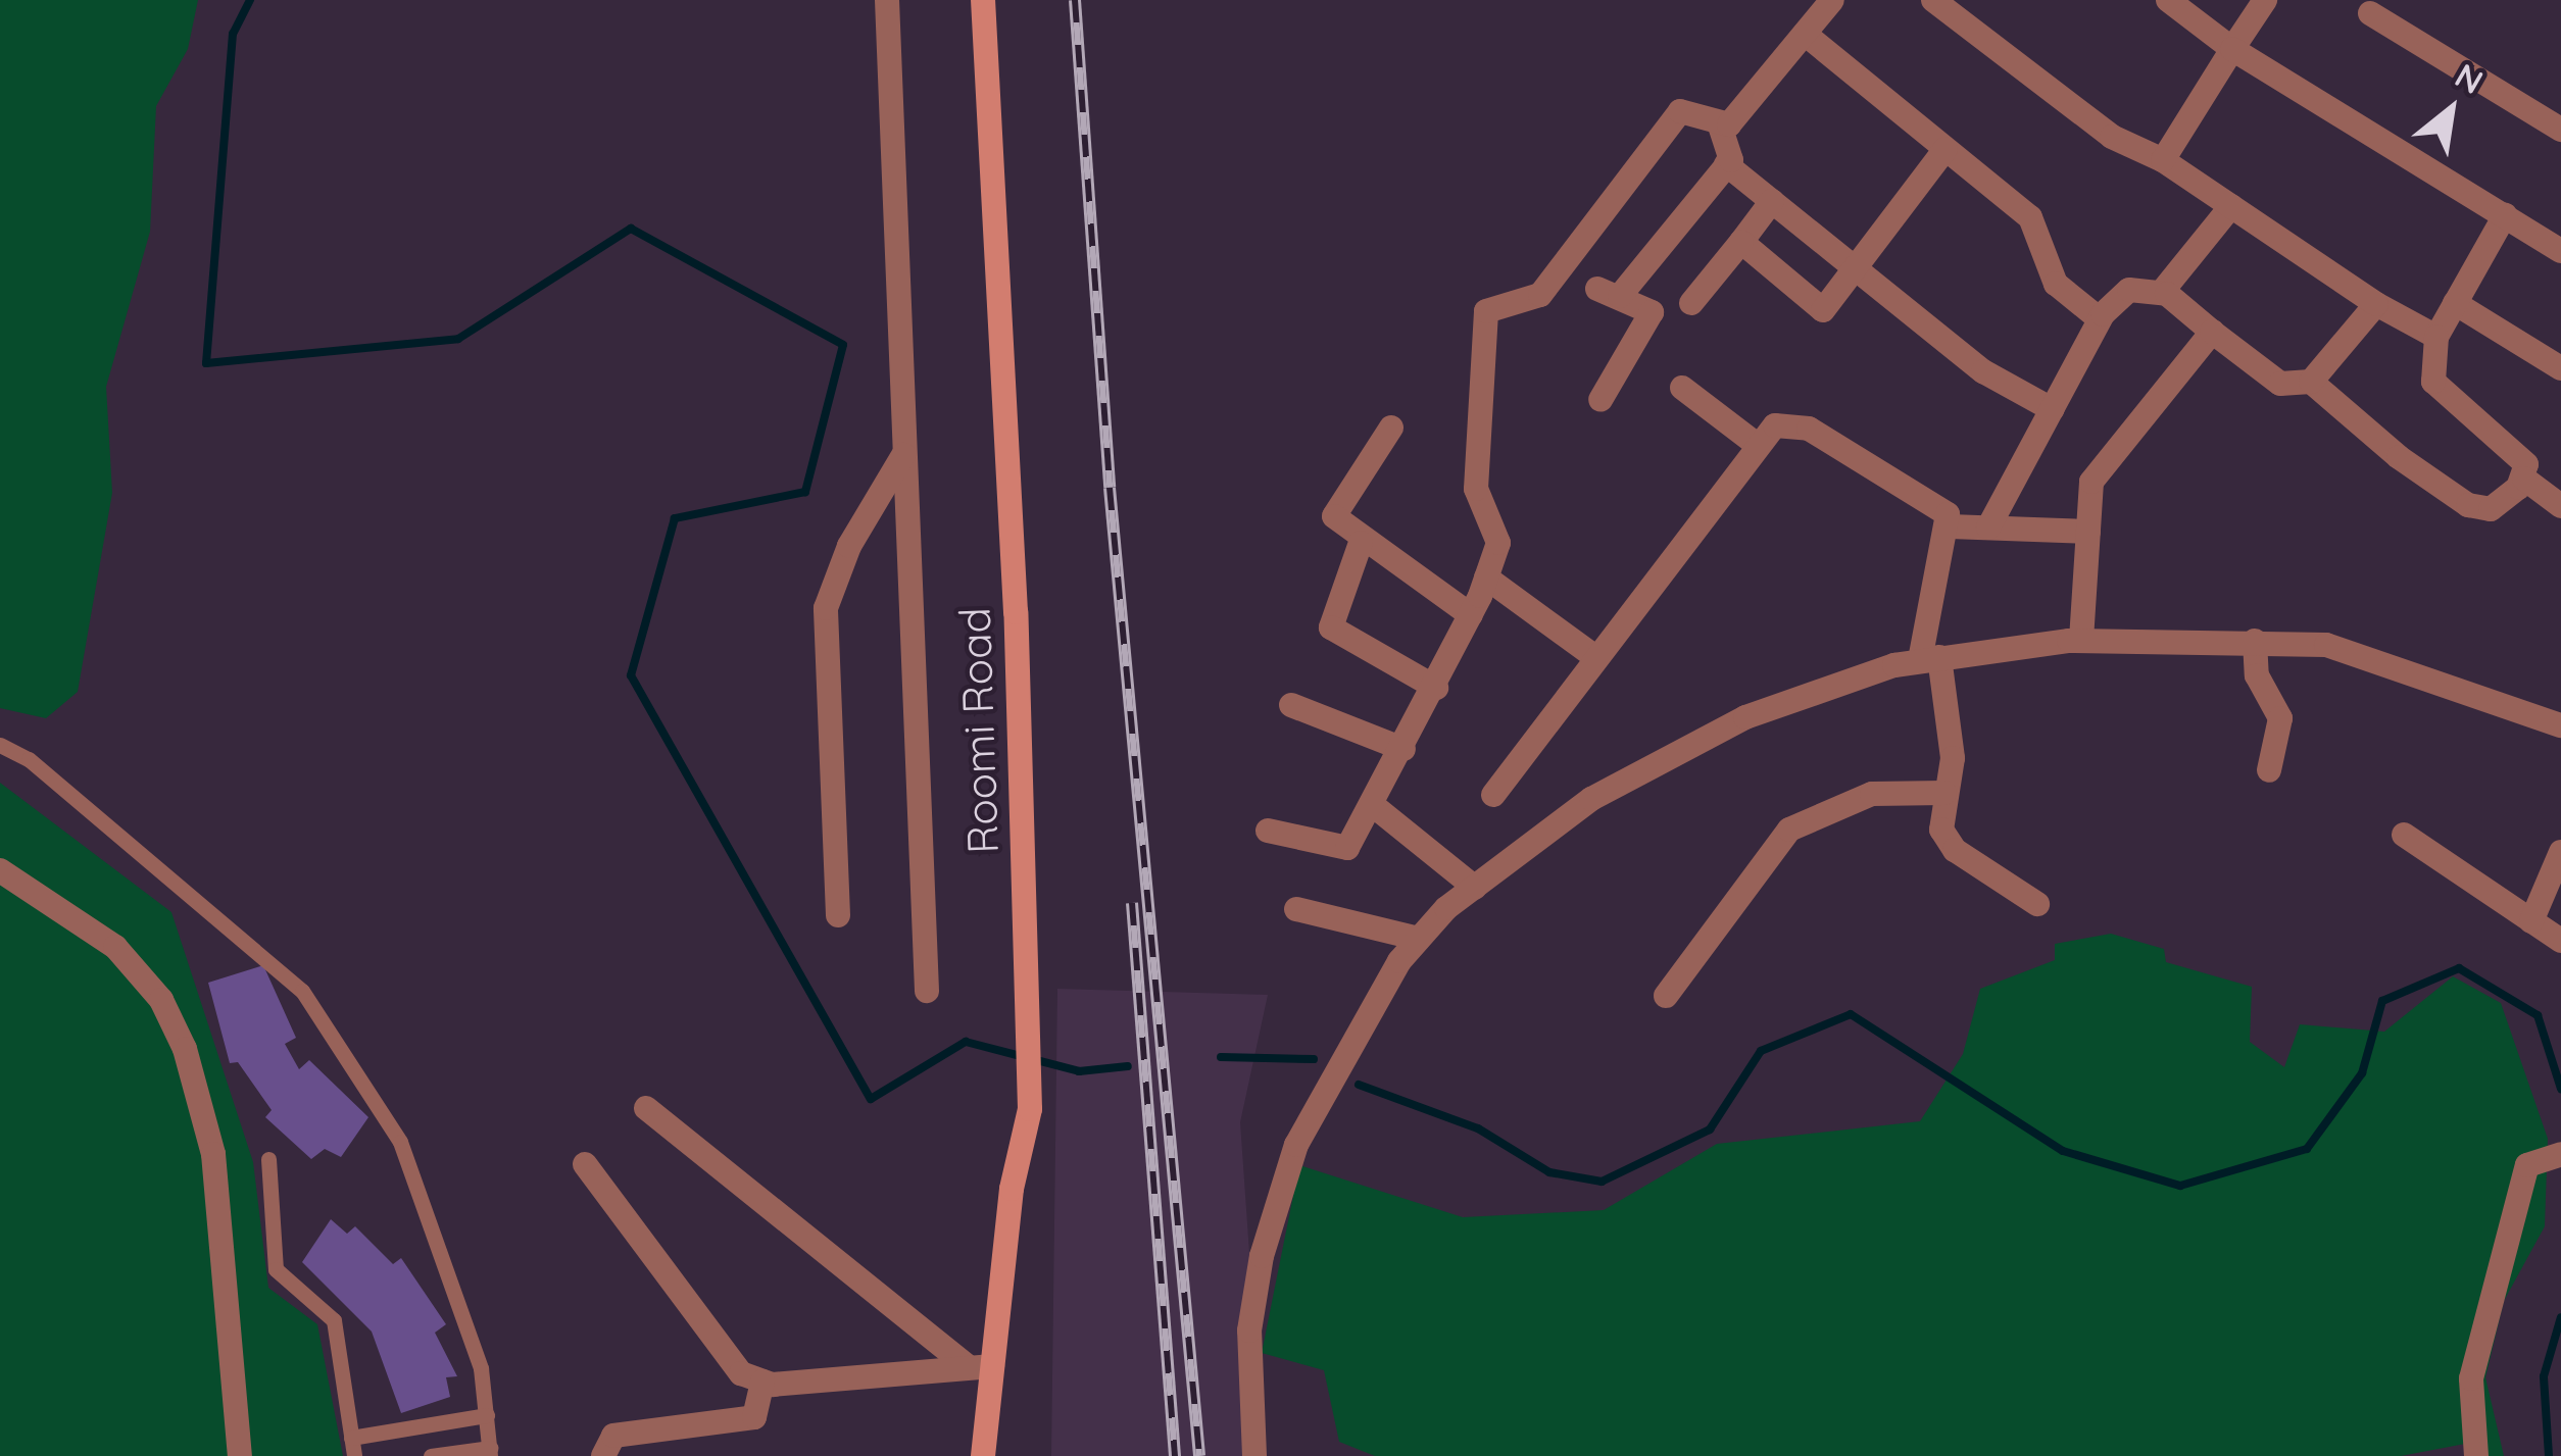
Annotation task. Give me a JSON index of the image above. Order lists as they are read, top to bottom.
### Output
{
  "streets": {
    "street": ["Roomi Road"]
  },
  "north": "top right"
}
